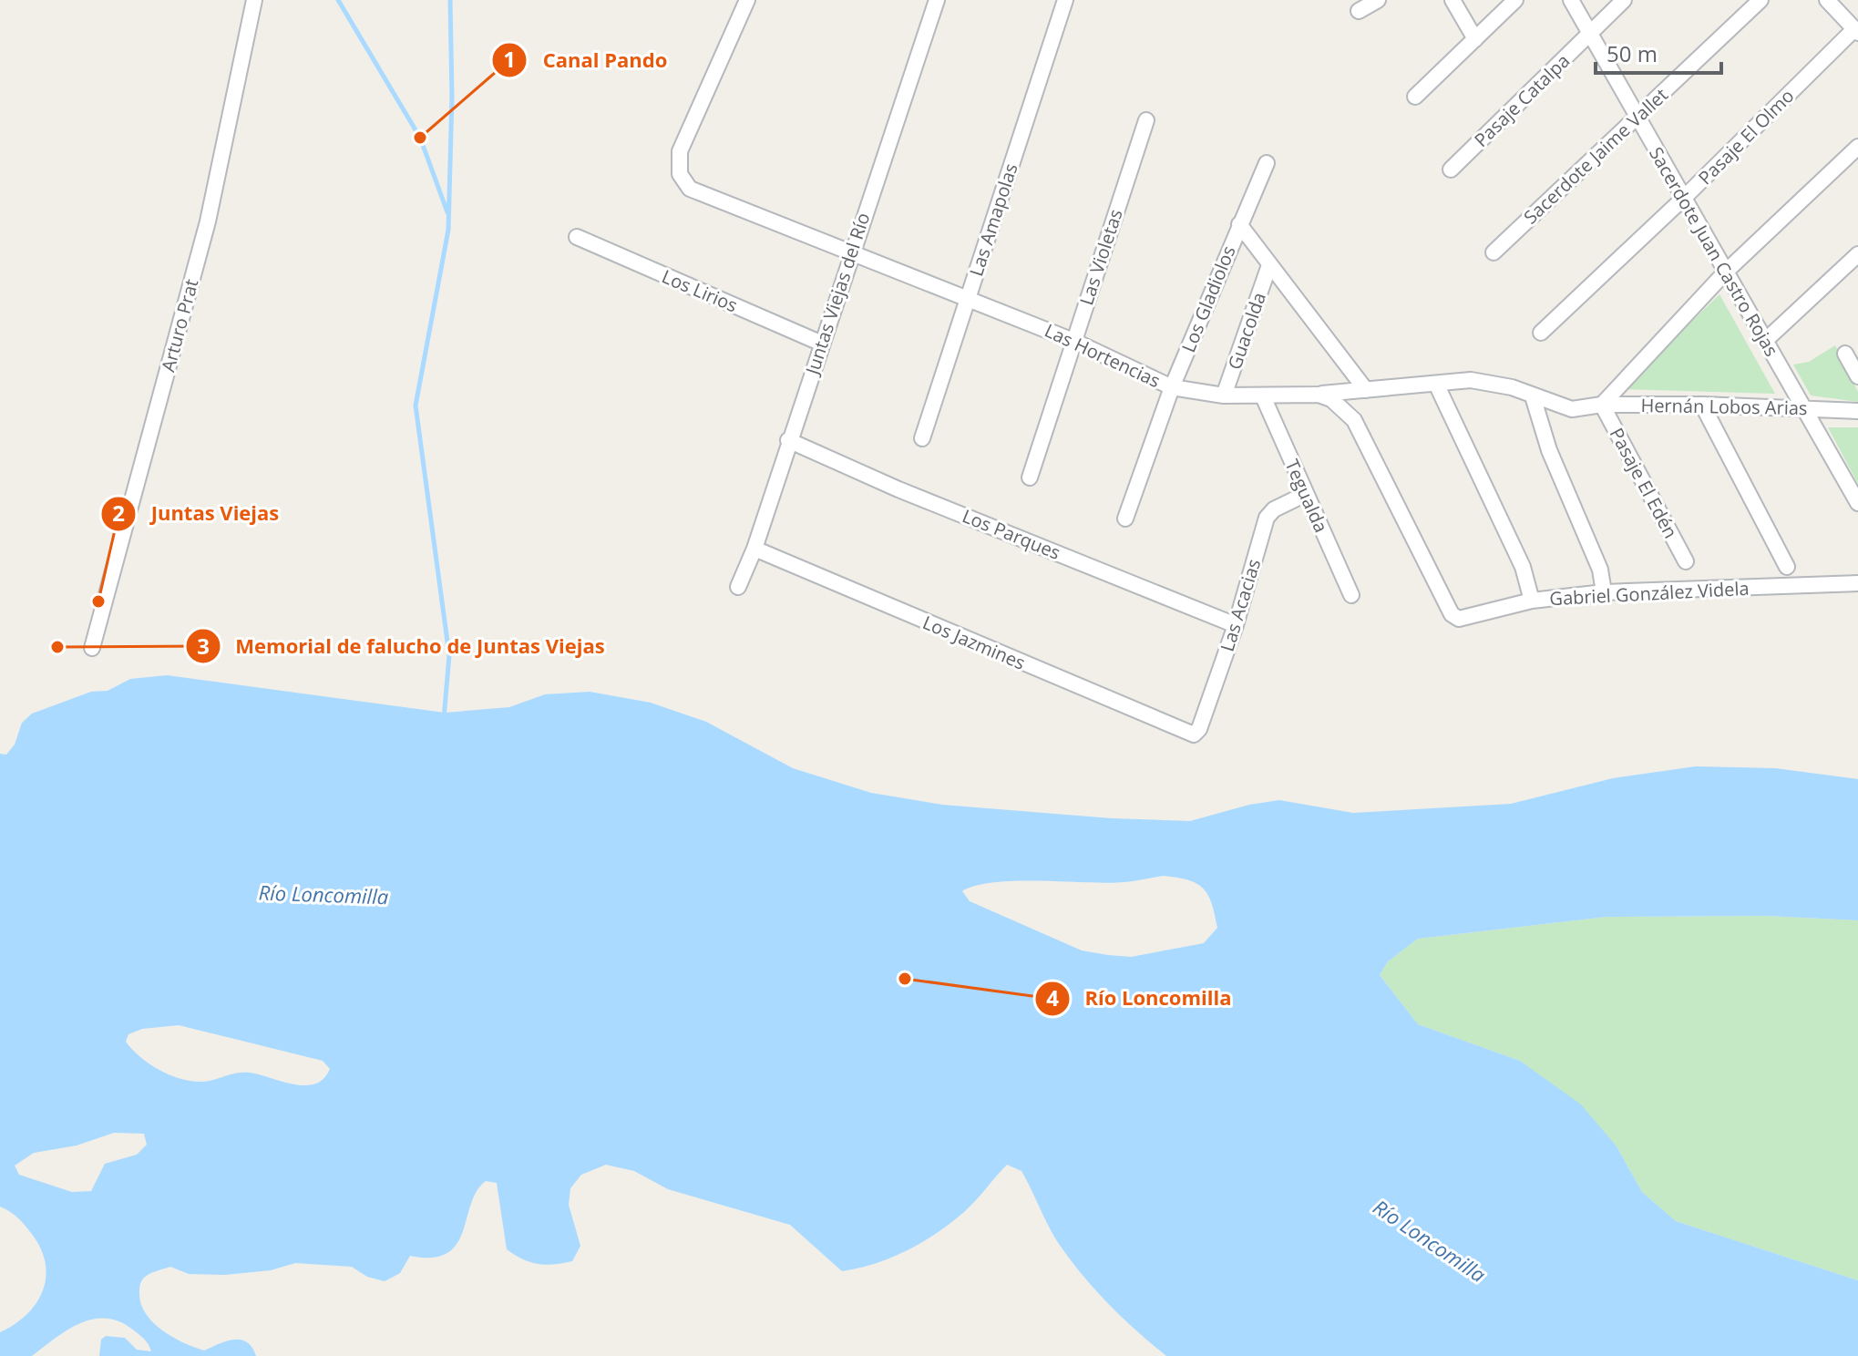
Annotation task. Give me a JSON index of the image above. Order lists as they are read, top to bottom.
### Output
{
  "streets": {
    "street": [
      "Pasaje Catalpa",
      "Pasaje El Olmo",
      "Sacerdote Jaime Vallet",
      "Las Amapolas",
      "Sacerdote Juan Castro Rojas",
      "Las Violetas",
      "Los Lirios",
      "Juntas Viejas del Río",
      "Los Gladiolos",
      "Arturo Prat",
      "Guacolda",
      "Las Hortencias",
      "Hernán Lobos Arias",
      "Pasaje El Edén",
      "Tegualda",
      "Los Parques",
      "Gabriel González Videla",
      "Las Acacias",
      "Los Jazmines"
    ]
  },
  "crossings": [
    ["Pasaje Catalpa", "Sacerdote Juan Castro Rojas"],
    ["Pasaje El Olmo", "Sacerdote Juan Castro Rojas"],
    ["Sacerdote Jaime Vallet", "Sacerdote Juan Castro Rojas"],
    ["Las Amapolas", "Las Hortencias"],
    ["Sacerdote Juan Castro Rojas", "Hernán Lobos Arias"],
    ["Las Violetas", "Las Hortencias"],
    ["Los Lirios", "Juntas Viejas del Río"],
    ["Juntas Viejas del Río", "Las Hortencias"],
    ["Juntas Viejas del Río", "Los Parques"],
    ["Juntas Viejas del Río", "Los Jazmines"],
    ["Los Gladiolos", "Las Hortencias"],
    ["Guacolda", "Las Hortencias"],
    ["Las Hortencias", "Hernán Lobos Arias"],
    ["Las Hortencias", "Tegualda"],
    ["Las Hortencias", "Gabriel González Videla"],
    ["Hernán Lobos Arias", "Pasaje El Edén"],
    ["Tegualda", "Las Acacias"],
    ["Los Parques", "Las Acacias"],
    ["Las Acacias", "Los Jazmines"]
  ],
  "water": ["Río Loncomilla"],
  "places": [
    "Canal Pando",
    "Juntas Viejas",
    "Memorial de falucho de Juntas Viejas",
    "Río Loncomilla"
  ],
  "scale_bar": "50 m"
}
